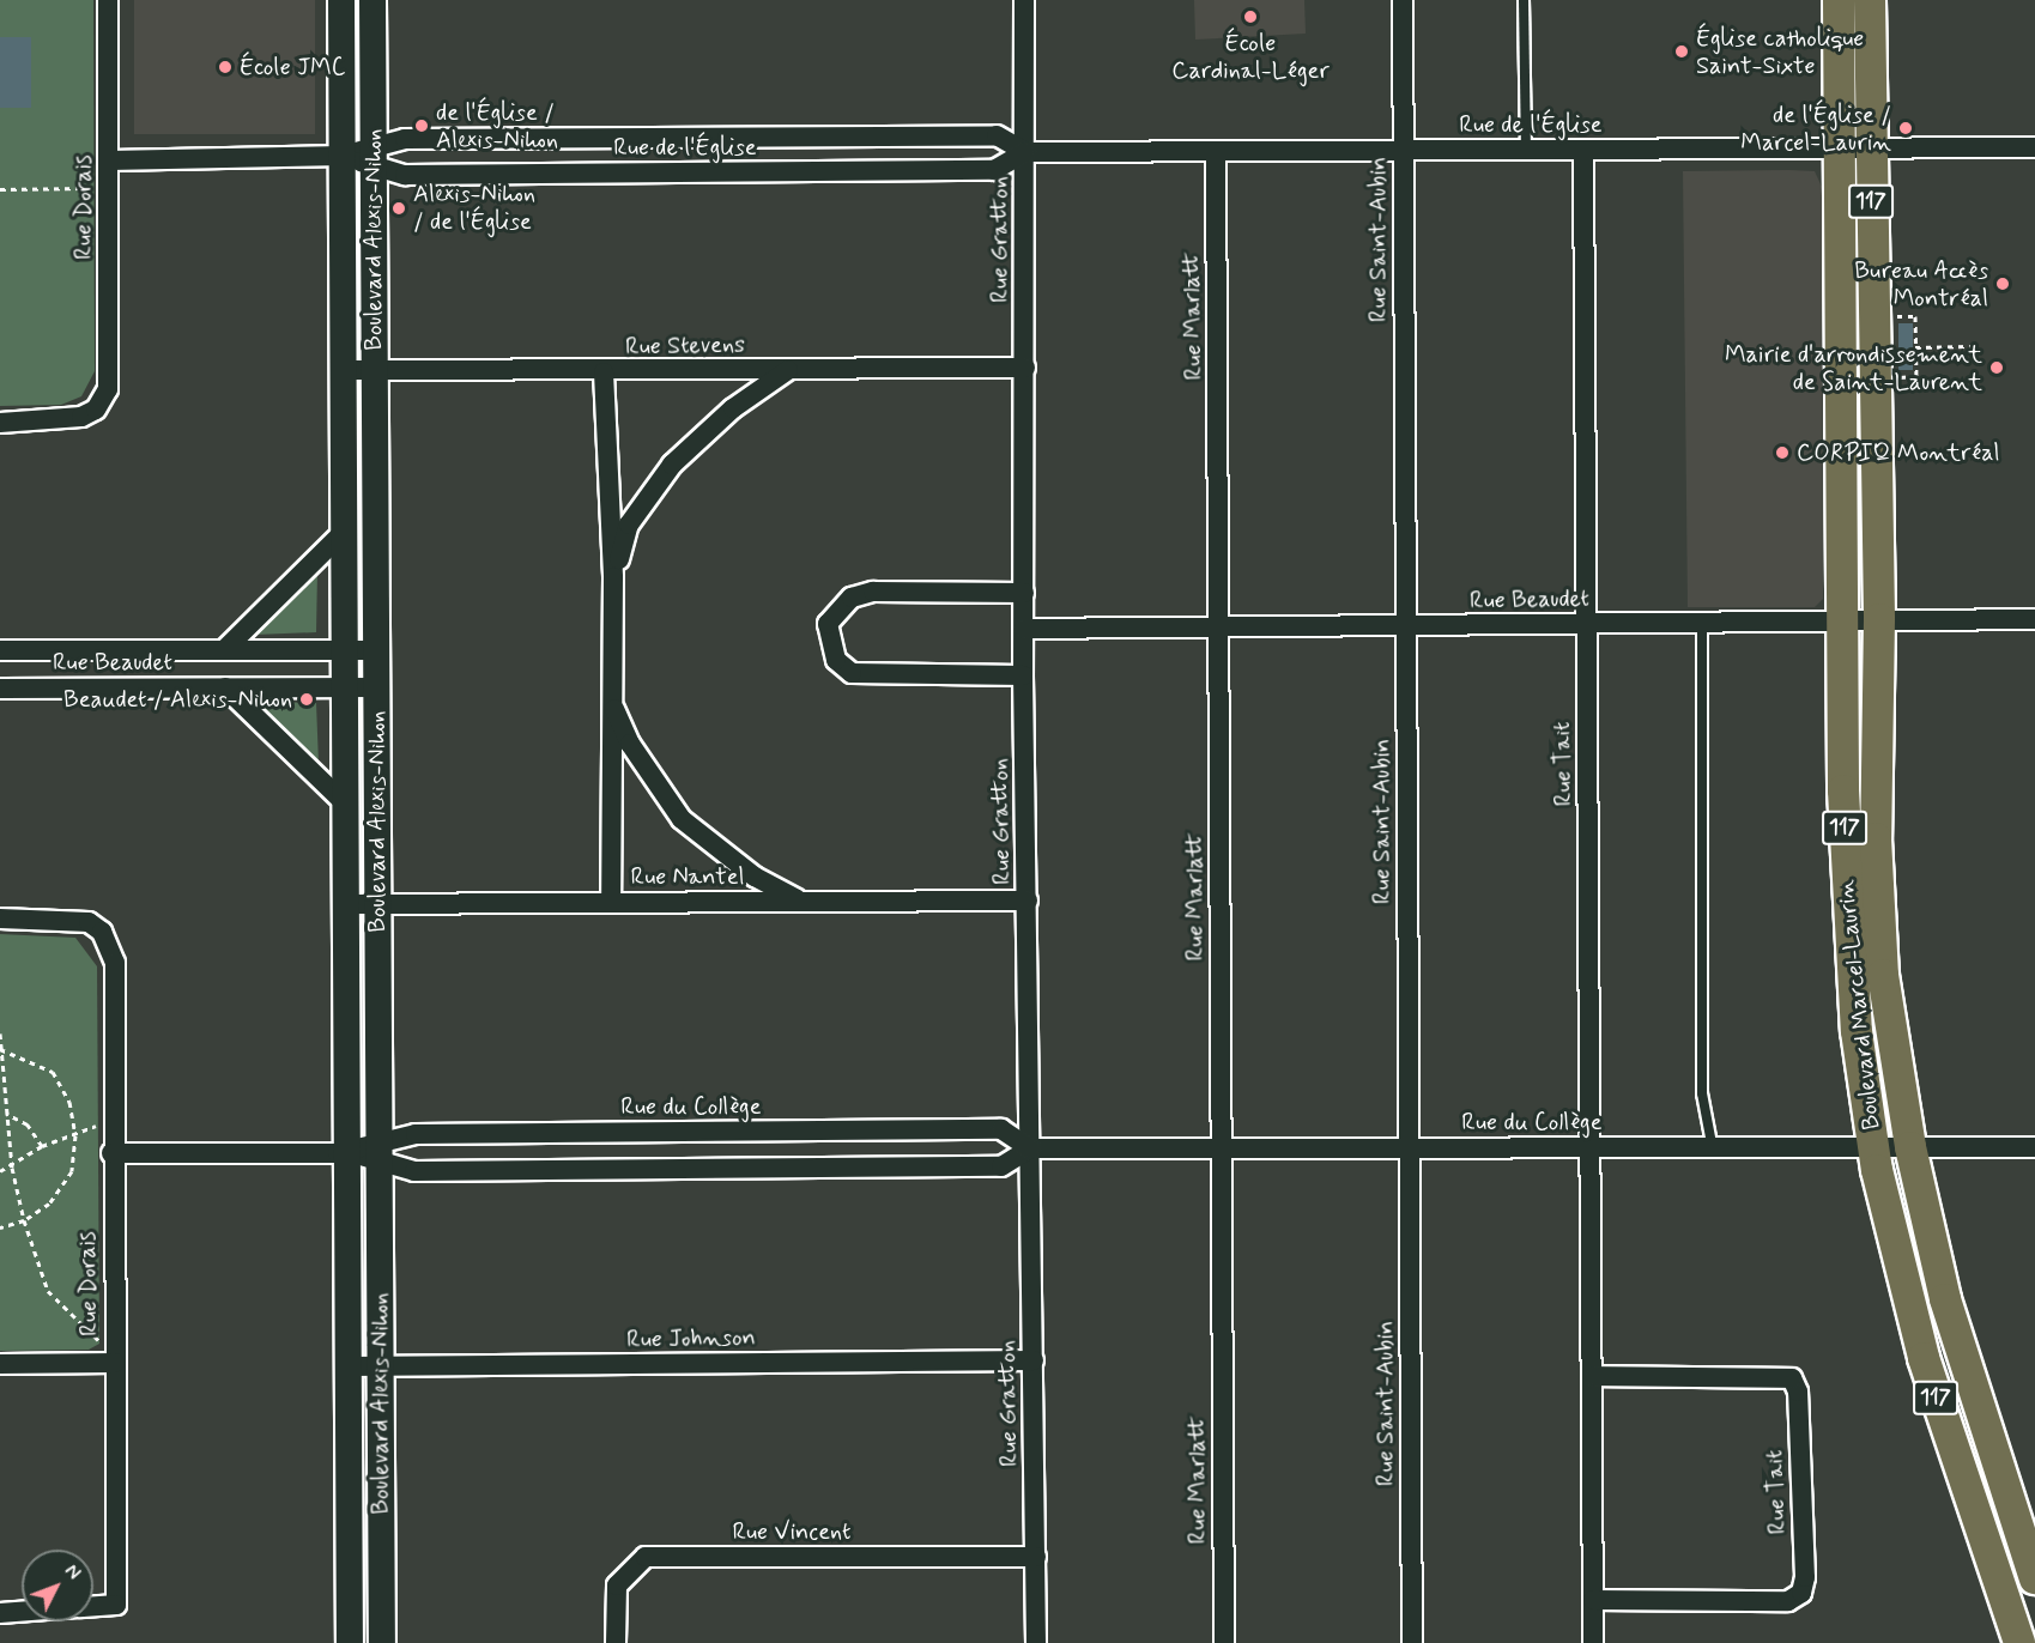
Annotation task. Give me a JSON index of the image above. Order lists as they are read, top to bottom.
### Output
{
  "streets": {
    "main road": ["117", "Boulevard Marcel-Laurin"],
    "street": [
      "Rue de l'Église",
      "Rue Dorais",
      "Boulevard Alexis-Nihon",
      "Rue Gratton",
      "Rue Saint-Aubin",
      "Rue Marlatt",
      "Rue Stevens",
      "Rue Beaudet",
      "Rue Tait",
      "Rue Nantel",
      "Rue du Collège",
      "Rue Johnson",
      "Rue Vincent"
    ]
  },
  "crossings": [
    ["Rue de l'Église", "Rue Dorais"],
    ["Rue de l'Église", "Boulevard Alexis-Nihon"],
    ["Rue de l'Église", "Rue Gratton"],
    ["Rue de l'Église", "Rue Saint-Aubin"],
    ["Rue de l'Église", "Rue Marlatt"],
    ["Rue de l'Église", "Rue Tait"],
    ["Rue de l'Église", "Boulevard Marcel-Laurin"],
    ["Rue Dorais", "Rue du Collège"],
    ["Boulevard Alexis-Nihon", "Rue Stevens"],
    ["Boulevard Alexis-Nihon", "Rue Beaudet"],
    ["Boulevard Alexis-Nihon", "Rue Nantel"],
    ["Boulevard Alexis-Nihon", "Rue du Collège"],
    ["Boulevard Alexis-Nihon", "Rue Johnson"],
    ["Rue Gratton", "Rue Stevens"],
    ["Rue Gratton", "Rue Beaudet"],
    ["Rue Gratton", "Rue Nantel"],
    ["Rue Gratton", "Rue du Collège"],
    ["Rue Gratton", "Rue Johnson"],
    ["Rue Gratton", "Rue Vincent"],
    ["Rue Saint-Aubin", "Rue Beaudet"],
    ["Rue Saint-Aubin", "Rue du Collège"],
    ["Rue Marlatt", "Rue Beaudet"],
    ["Rue Marlatt", "Rue du Collège"],
    ["Rue Beaudet", "Rue Tait"],
    ["Rue Beaudet", "Boulevard Marcel-Laurin"],
    ["Rue Tait", "Rue du Collège"],
    ["Boulevard Marcel-Laurin", "Rue du Collège"]
  ],
  "places": [
    "École Cardinal-Léger",
    "Église catholique Saint-Sixte",
    "École JMC",
    "de l'Église / Alexis-Nihon",
    "de l'Église / Marcel-Laurin",
    "Alexis-Nihon / de l'Église",
    "Bureau Accès Montréal",
    "Mairie d'arrondissement de Saint-Laurent",
    "CORPIQ Montréal",
    "Beaudet / Alexis-Nihon"
  ],
  "north": "top right"
}
